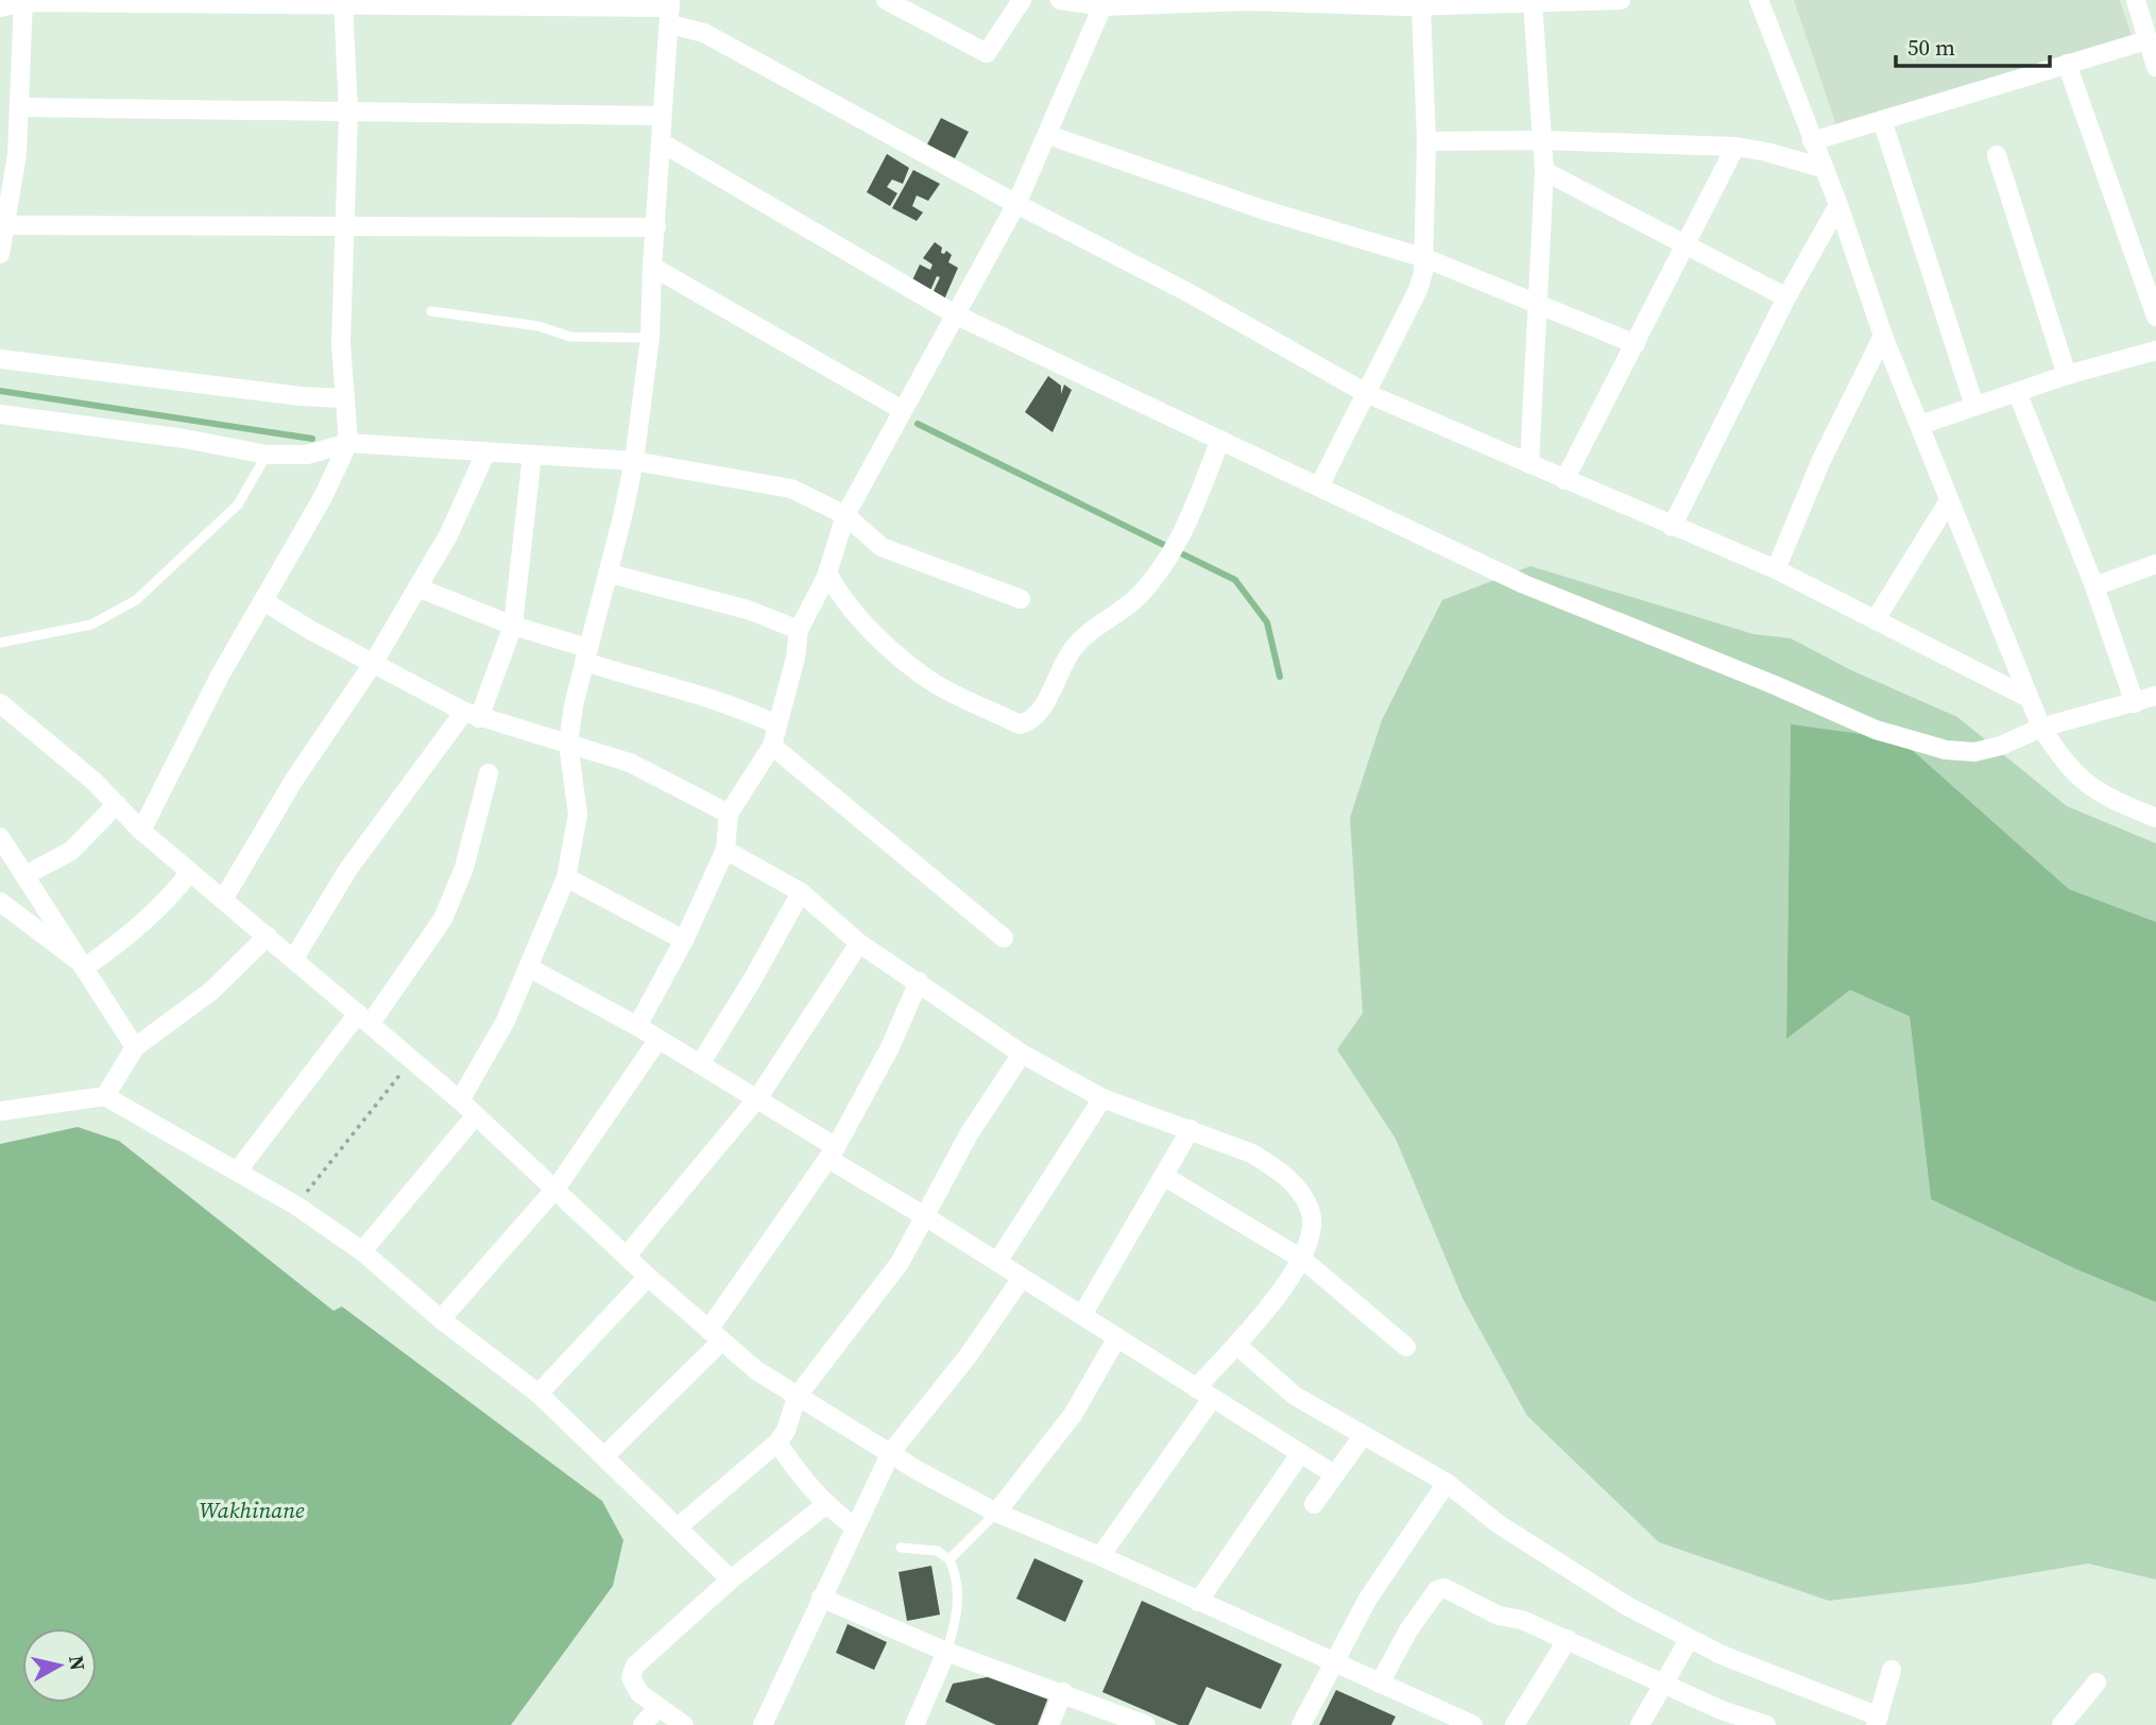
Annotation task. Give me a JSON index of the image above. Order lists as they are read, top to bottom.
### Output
{
  "water": ["Wakhinane"],
  "scale_bar": "50 m",
  "north": "right"
}
